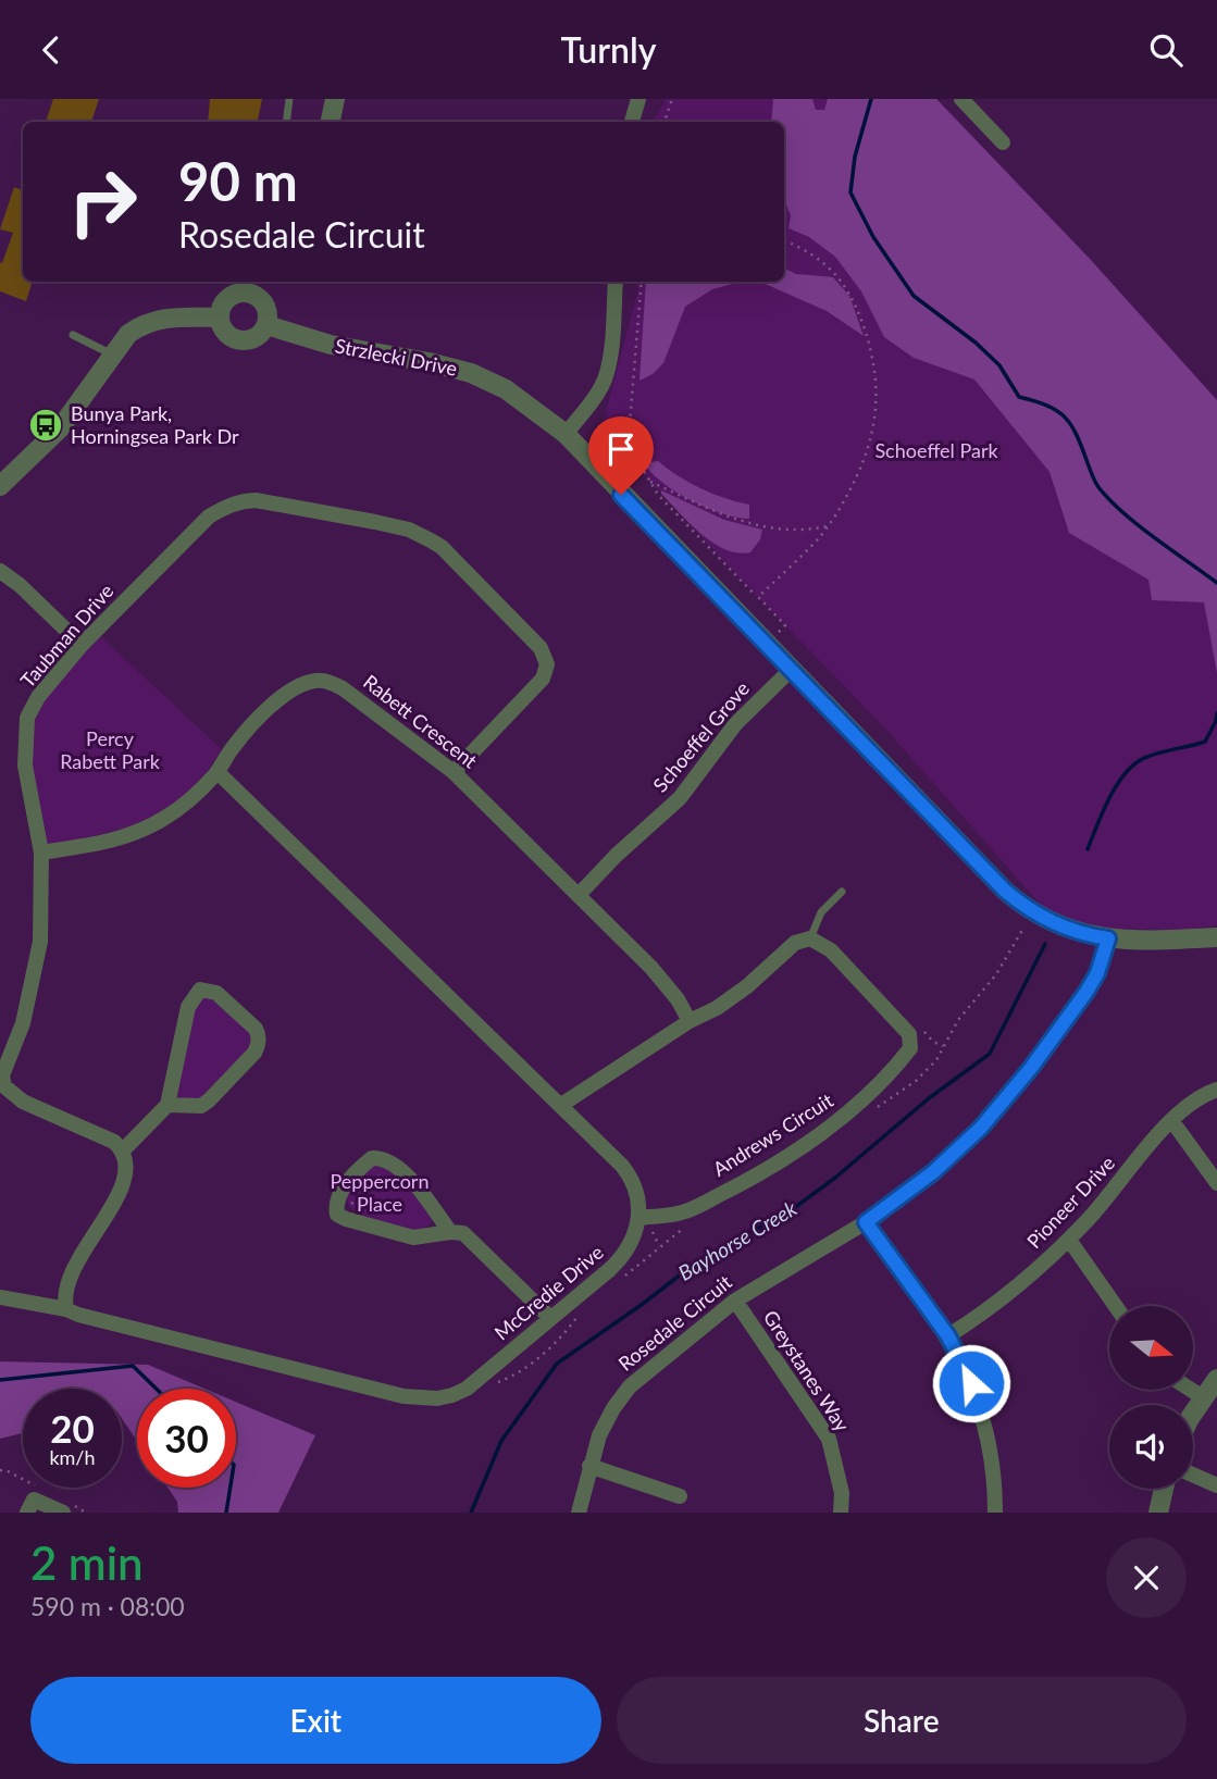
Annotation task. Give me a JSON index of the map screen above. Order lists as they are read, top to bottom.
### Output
{
  "streets": {
    "street": [
      "Strzlecki Drive",
      "Taubman Drive",
      "Rabett Crescent",
      "Schoeffel Grove",
      "Andrews Circuit",
      "Pioneer Drive",
      "McCredie Drive",
      "Rosedale Circuit",
      "Greystanes Way"
    ]
  },
  "crossings": [
    ["Strzlecki Drive", "Schoeffel Grove"],
    ["Strzlecki Drive", "Rosedale Circuit"],
    ["Taubman Drive", "Rabett Crescent"],
    ["Rabett Crescent", "Schoeffel Grove"],
    ["Andrews Circuit", "McCredie Drive"],
    ["Rosedale Circuit", "Greystanes Way"]
  ],
  "water": ["Bayhorse Creek"],
  "parks": ["Schoeffel Park", "Percy Rabett Park", "Peppercorn Place"],
  "places": {
    "bus stop": ["Bunya Park, Horningsea Park Dr"]
  },
  "north": "right",
  "page": {
    "header": "Turnly",
    "turn": ["90 m", "Rosedale Circuit"],
    "speed": "20 km/h",
    "limit": "30",
    "heading": ["2 min", "590 m · 08:00"],
    "buttons": ["Exit", "Share"]
  }
}
